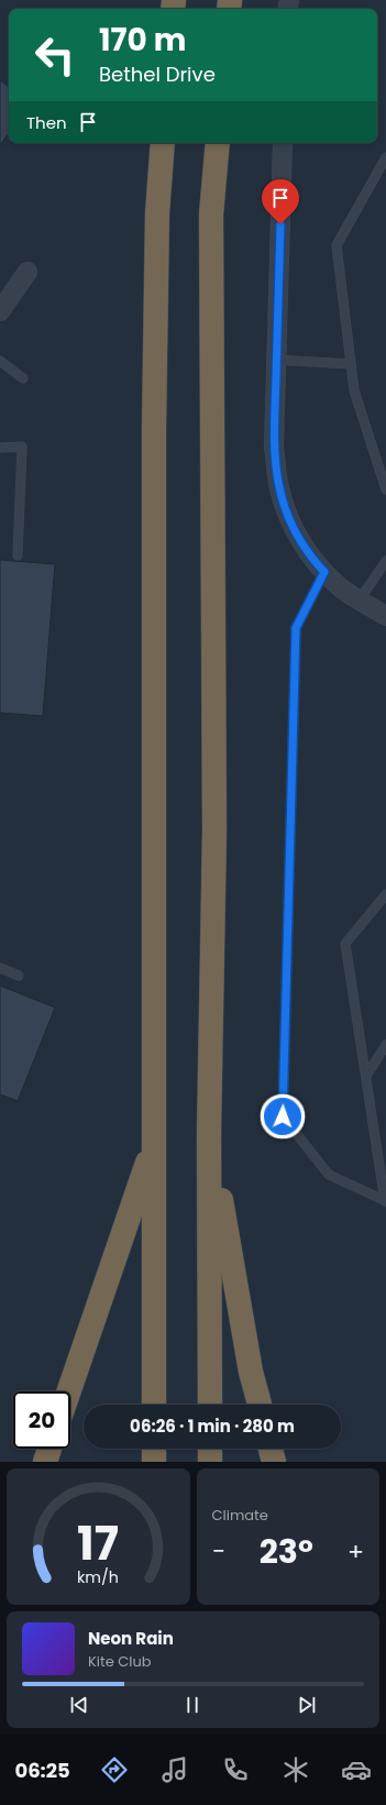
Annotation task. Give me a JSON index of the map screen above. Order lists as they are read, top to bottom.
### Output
{
  "page": {
    "turn": ["170 m", "Bethel Drive"],
    "then": "Then",
    "limit": "20",
    "trip": "06:26 · 1 min · 280 m",
    "tile": "Climate",
    "heat": ["−", "23°", "+"],
    "song": ["Neon Rain", "Kite Club"],
    "tabs": "06:25",
    "gauge": ["17", "km/h"]
  }
}
